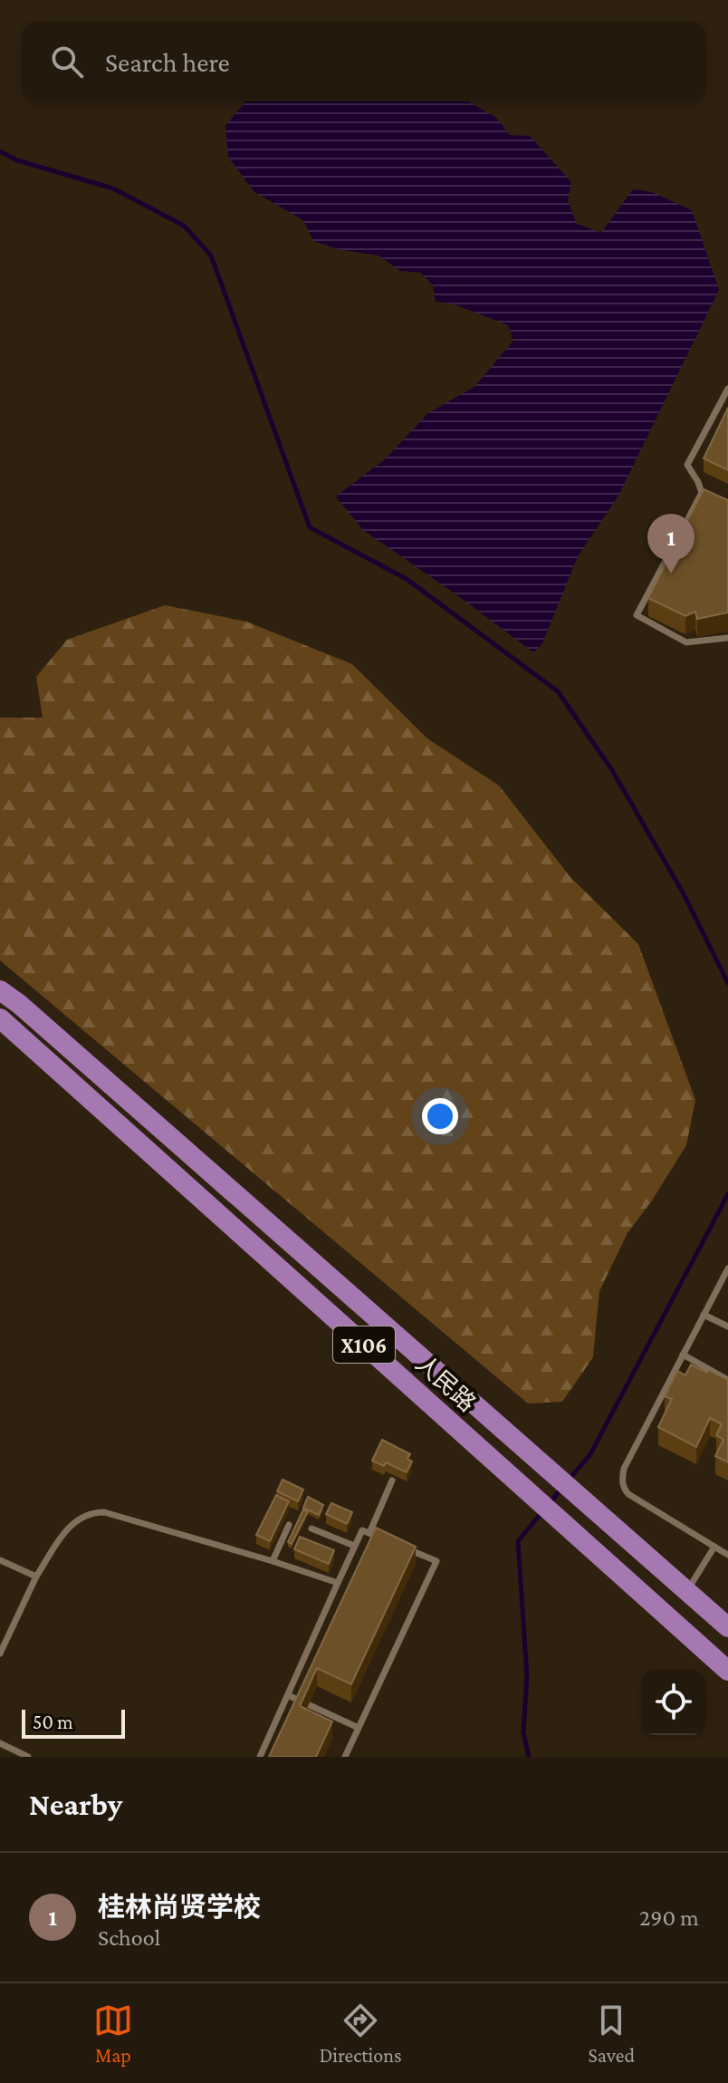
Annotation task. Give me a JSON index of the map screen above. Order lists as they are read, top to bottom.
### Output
{
  "streets": {
    "main road": ["X106", "人民路"]
  },
  "scale_bar": "50 m",
  "page": {
    "search": "Search here",
    "pins": "1",
    "scale": "50 m",
    "heading": "Nearby",
    "list": [
      {
        "mark": "1",
        "name": "桂林尚贤学校",
        "note": "School",
        "value": "290 m"
      }
    ],
    "nav": ["Map", "Directions", "Saved"]
  }
}
